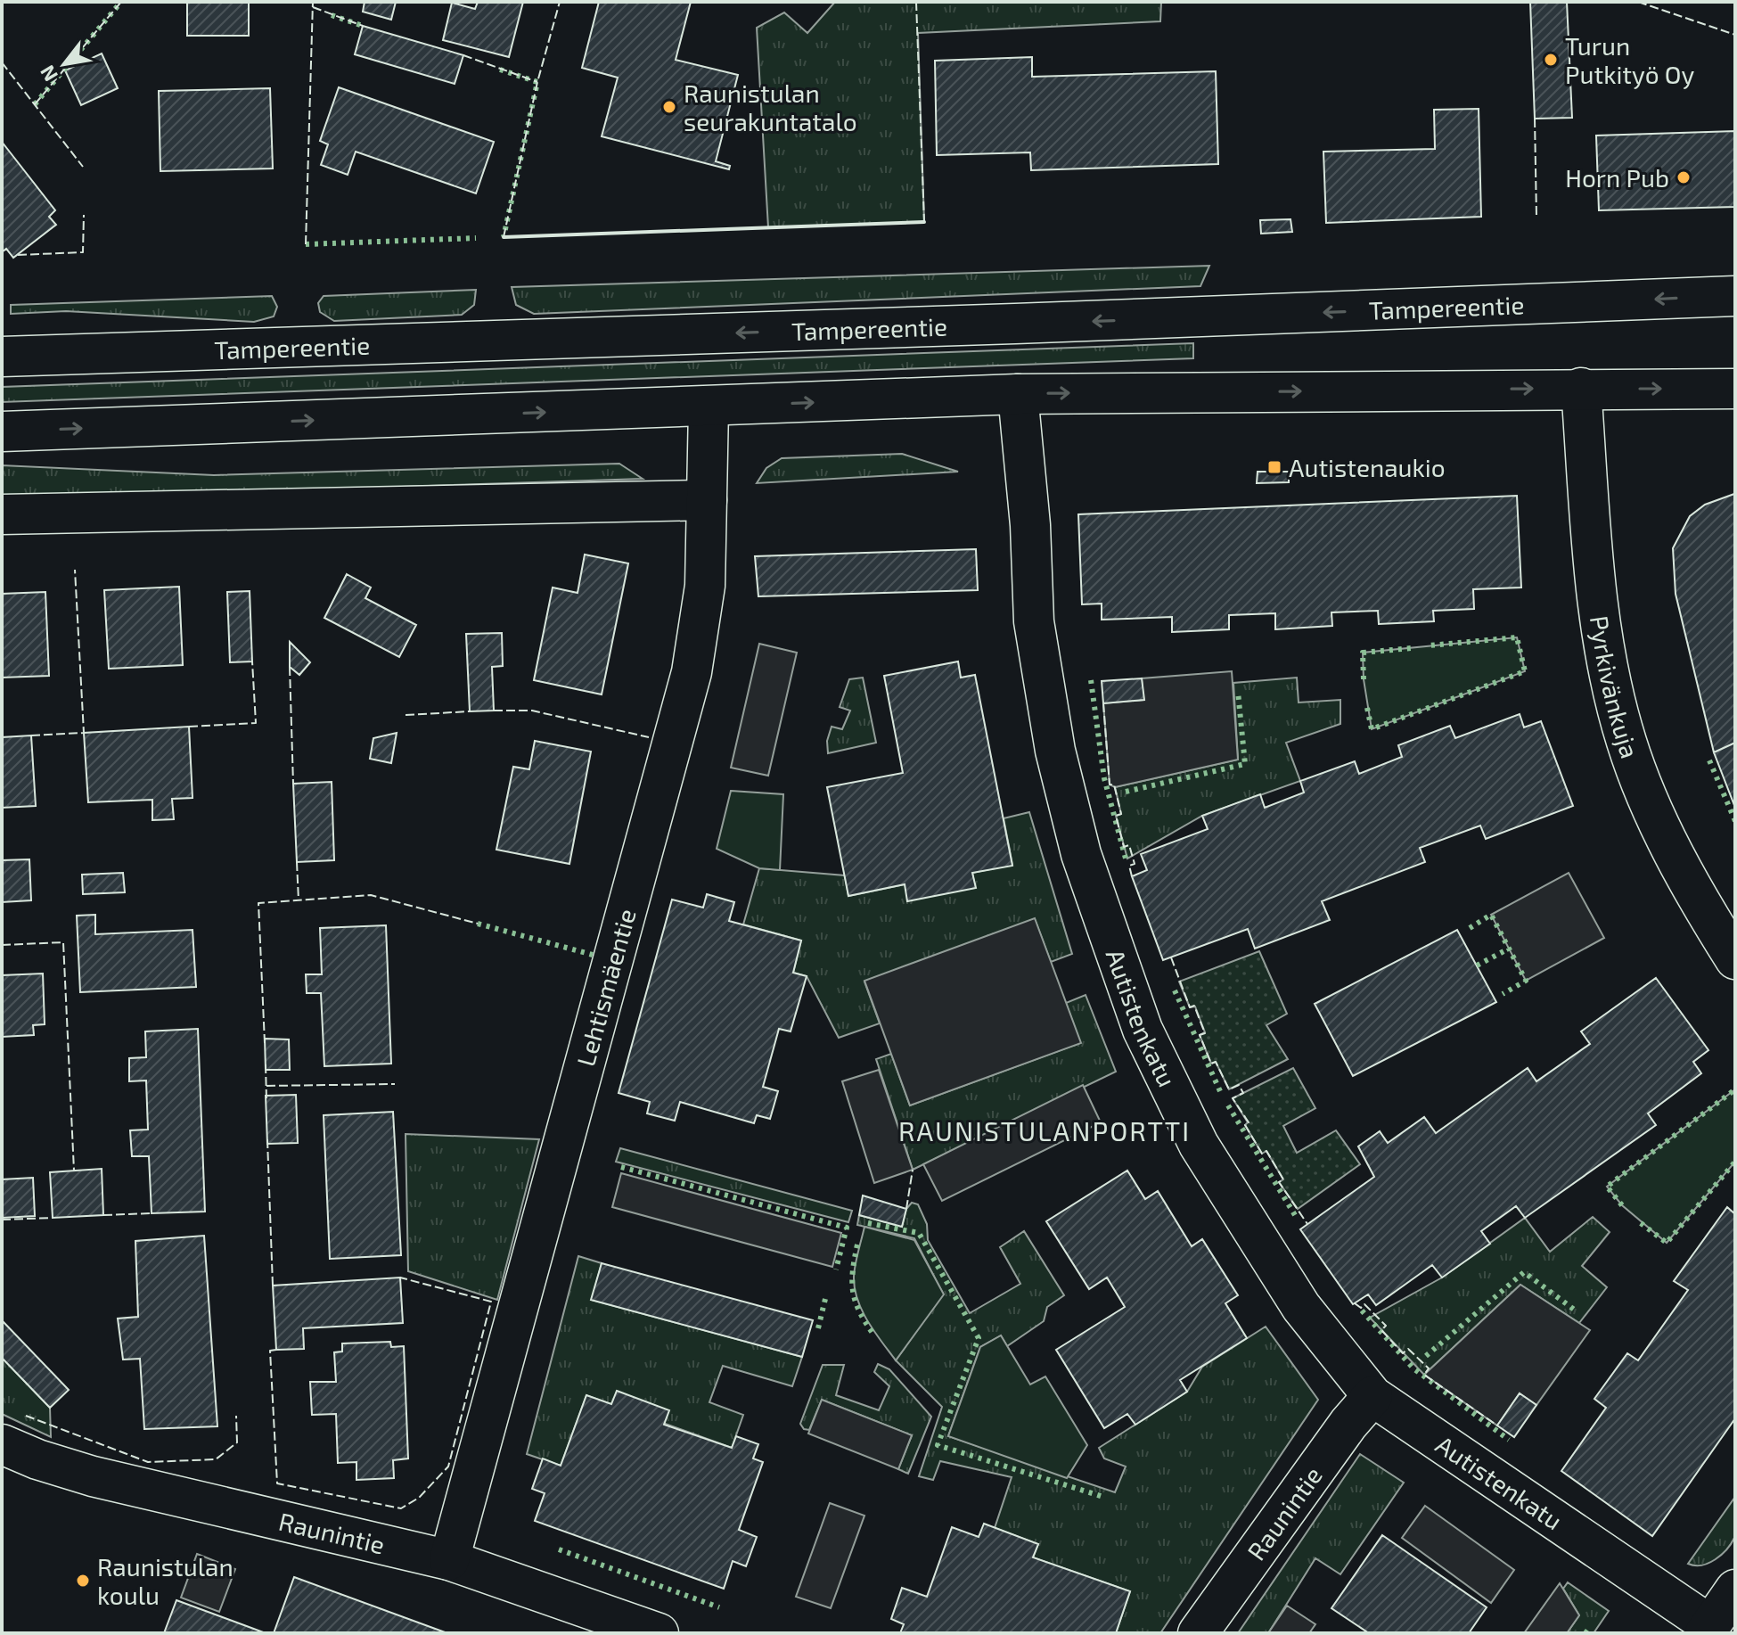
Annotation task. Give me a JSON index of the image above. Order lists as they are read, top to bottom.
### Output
{
  "streets": {
    "main road": [
      "Tampereentie",
      "Pyrkivänkuja",
      "Lehtismäentie",
      "Autistenkatu",
      "Raunintie"
    ]
  },
  "crossings": [
    ["Lehtismäentie", "Raunintie"],
    ["Autistenkatu", "Raunintie"]
  ],
  "districts": ["RAUNISTULANPORTTI"],
  "places": {
    "other": [
      "Turun Putkityö Oy",
      "Raunistulan seurakuntatalo",
      "Horn Pub",
      "Raunistulan koulu"
    ],
    "transit": ["Autistenaukio"]
  },
  "north": "bottom left"
}
